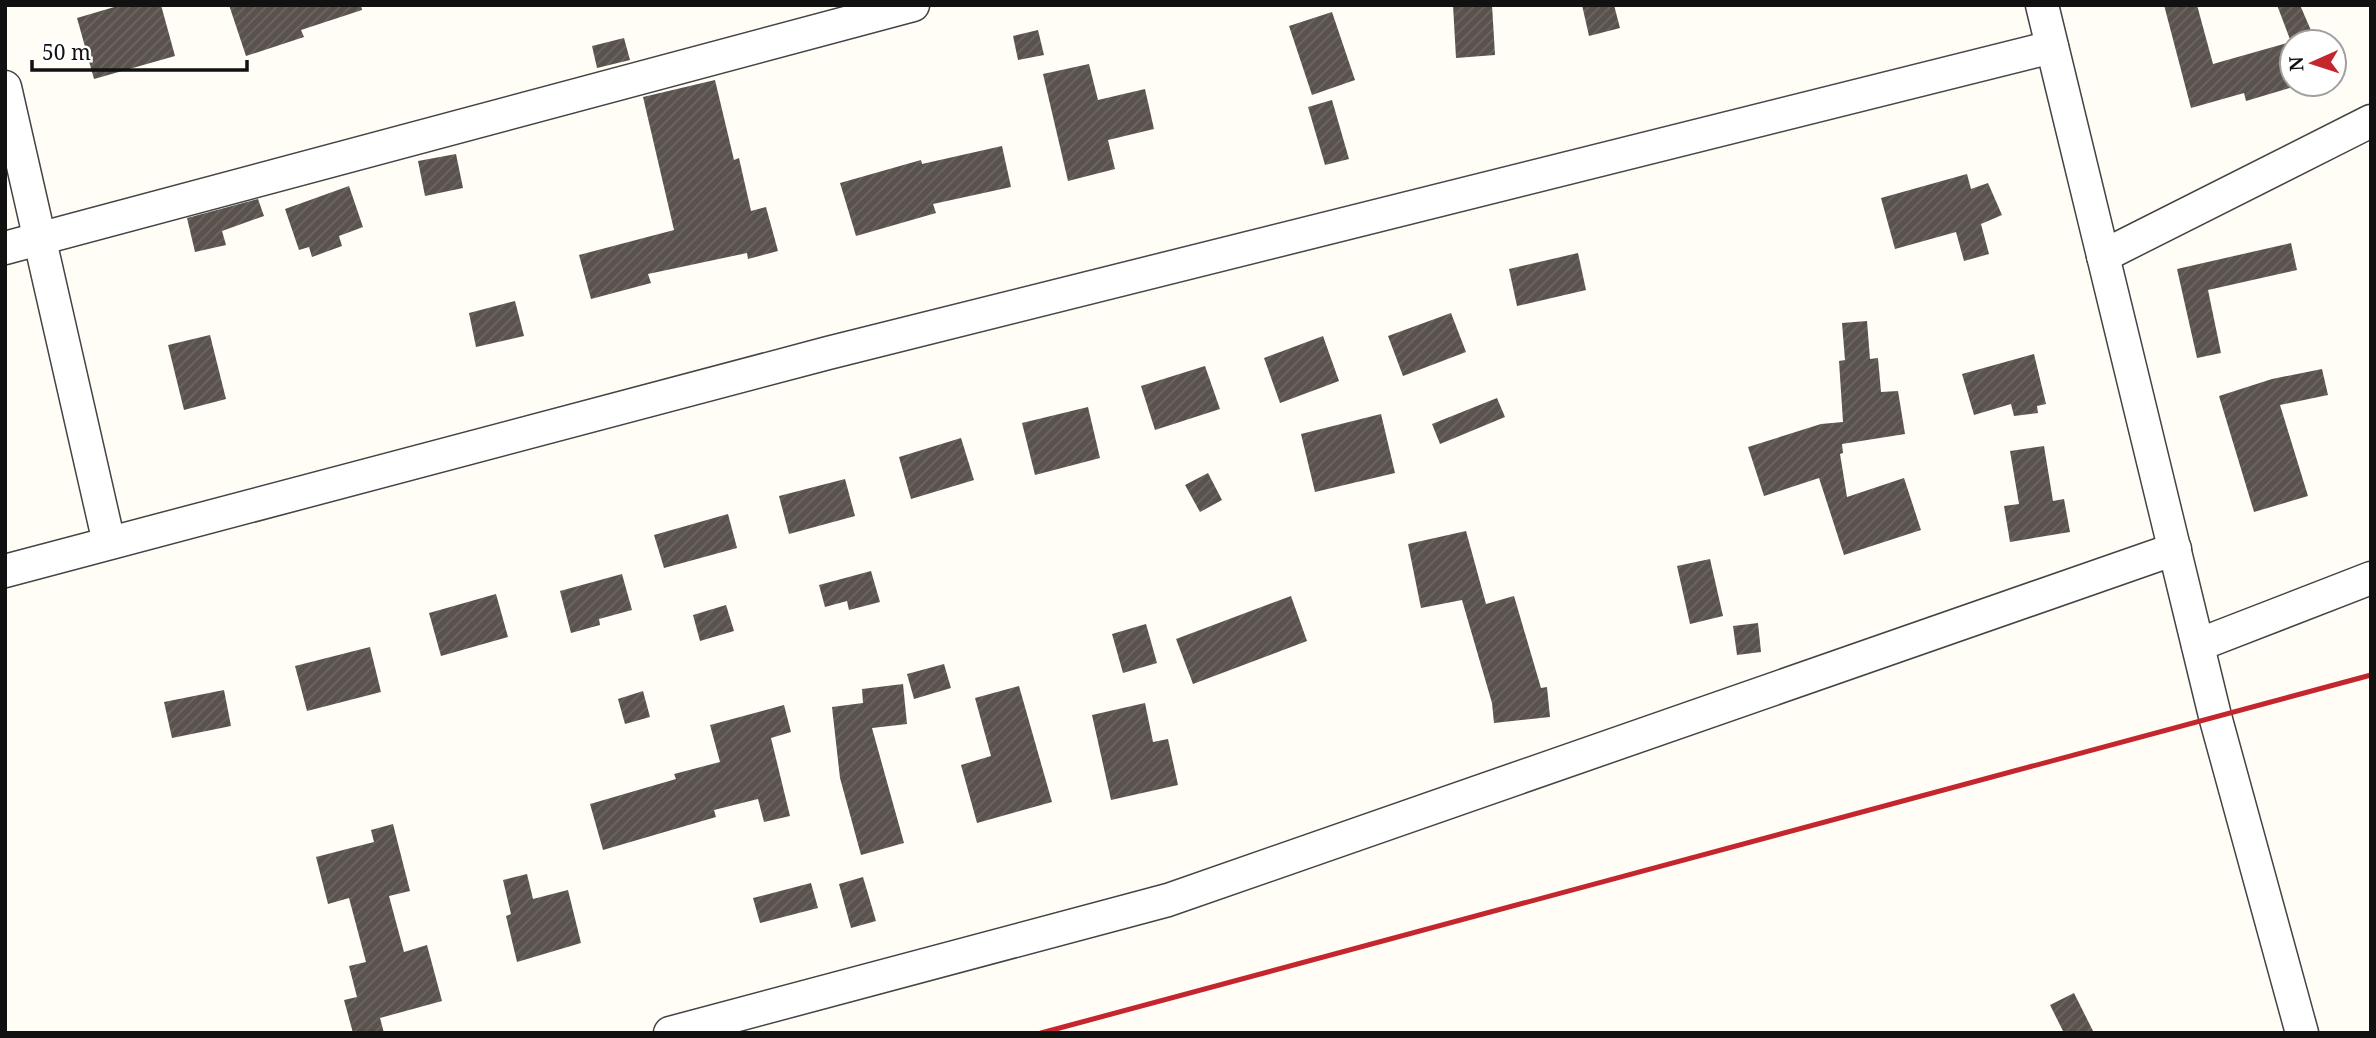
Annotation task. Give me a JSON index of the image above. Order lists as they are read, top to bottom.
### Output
{
  "scale_bar": "50 m",
  "north": "left"
}
